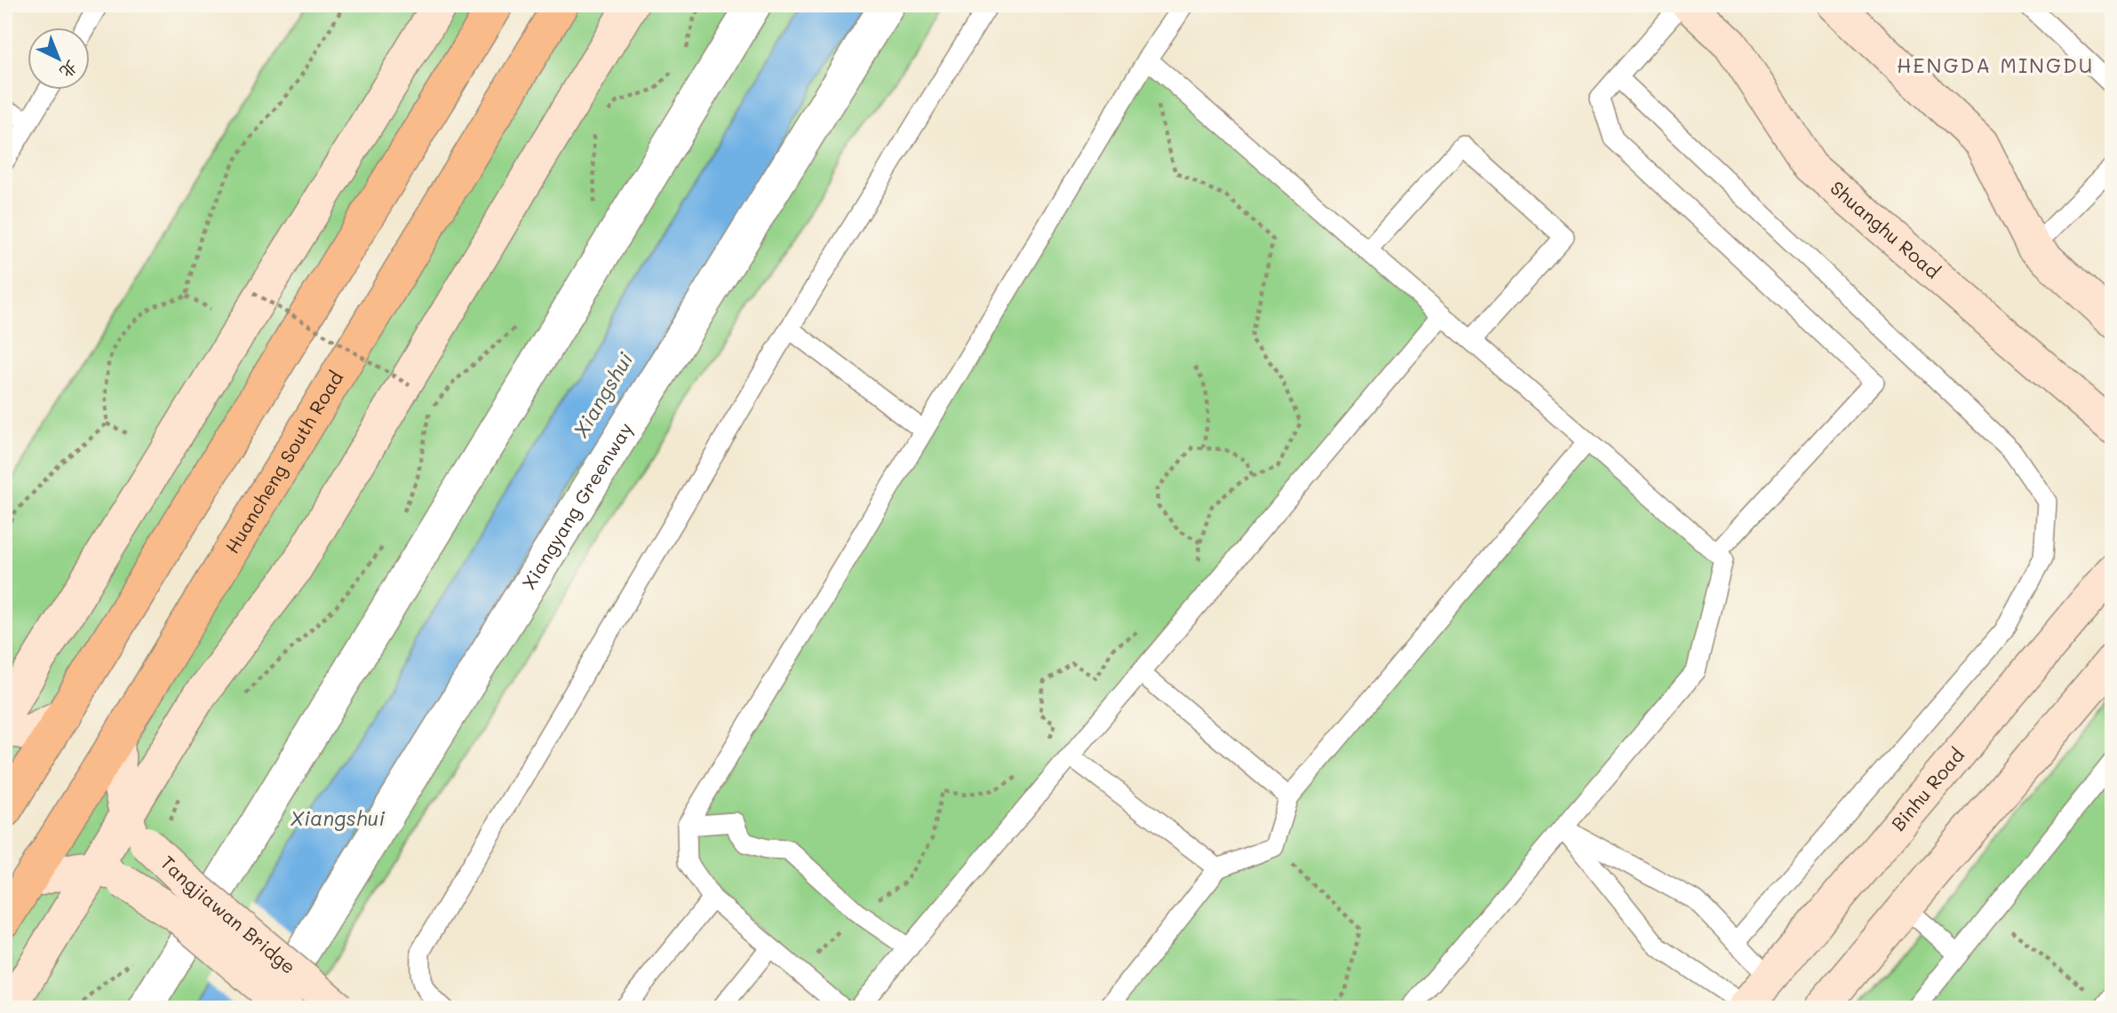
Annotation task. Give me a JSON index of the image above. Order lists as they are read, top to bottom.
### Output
{
  "streets": {
    "highway": ["Huancheng South Road"],
    "street": [
      "Shuanghu Road",
      "Xiangyang Greenway",
      "Binhu Road",
      "Tangjiawan Bridge"
    ]
  },
  "crossings": [
    ["Huancheng South Road", "Tangjiawan Bridge"]
  ],
  "districts": ["HENGDA MINGDU"],
  "water": ["Xiangshui"],
  "north": "bottom right"
}
